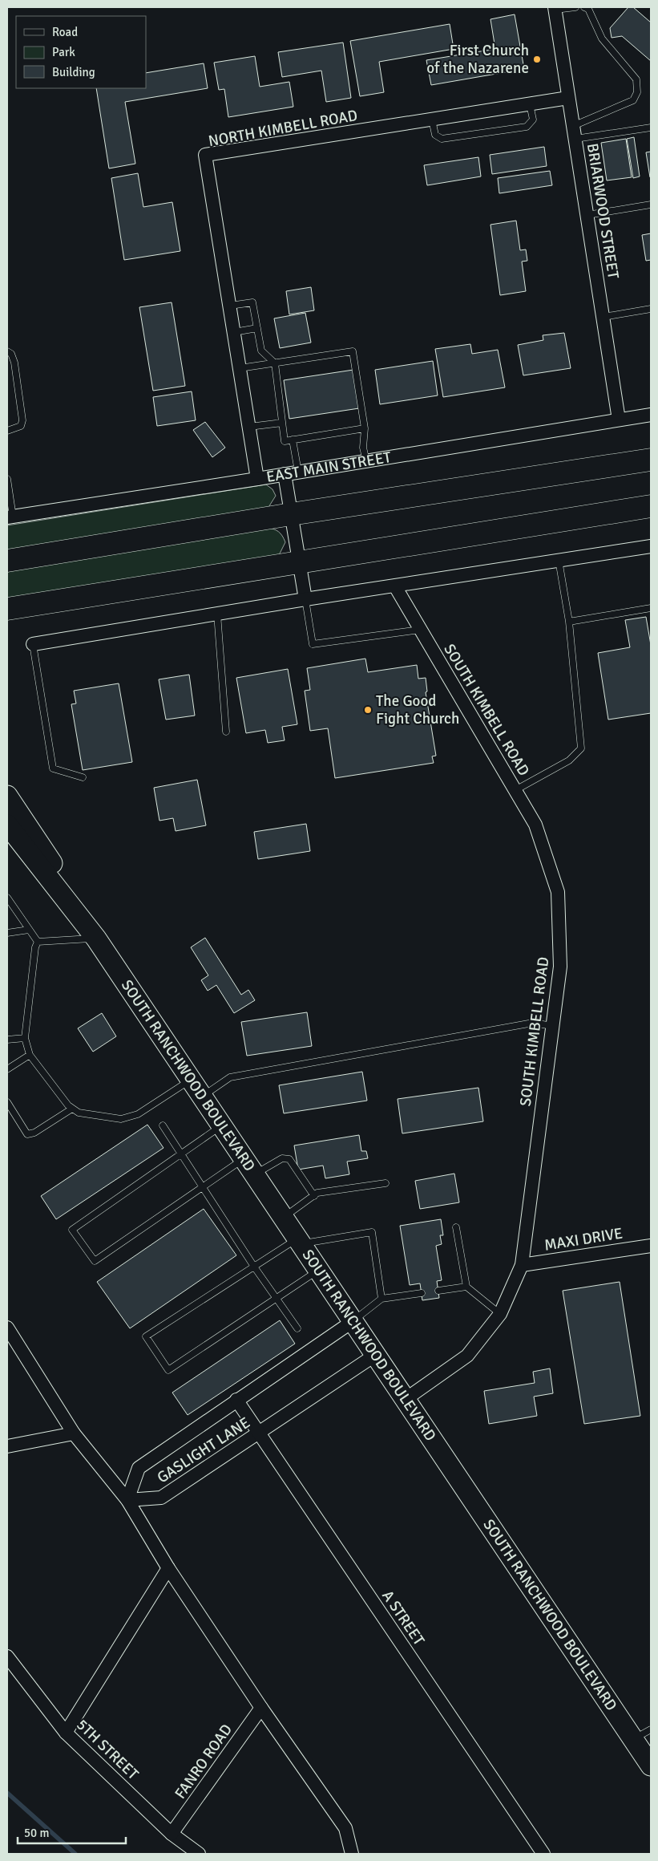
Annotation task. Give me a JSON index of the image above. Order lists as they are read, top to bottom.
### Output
{
  "streets": {
    "main road": ["SOUTH RANCHWOOD BOULEVARD"],
    "street": [
      "NORTH KIMBELL ROAD",
      "BRIARWOOD STREET",
      "EAST MAIN STREET",
      "SOUTH KIMBELL ROAD",
      "MAXI DRIVE",
      "GASLIGHT LANE",
      "A STREET",
      "5TH STREET",
      "FANRO ROAD"
    ]
  },
  "crossings": [
    ["NORTH KIMBELL ROAD", "BRIARWOOD STREET"],
    ["NORTH KIMBELL ROAD", "EAST MAIN STREET"],
    ["BRIARWOOD STREET", "EAST MAIN STREET"],
    ["SOUTH KIMBELL ROAD", "SOUTH RANCHWOOD BOULEVARD"],
    ["SOUTH KIMBELL ROAD", "MAXI DRIVE"],
    ["SOUTH RANCHWOOD BOULEVARD", "GASLIGHT LANE"],
    ["GASLIGHT LANE", "A STREET"],
    ["5TH STREET", "FANRO ROAD"]
  ],
  "places": ["First Church of the Nazarene", "The Good Fight Church"],
  "legend": ["Road", "Park", "Building"],
  "scale_bar": "50 m"
}
